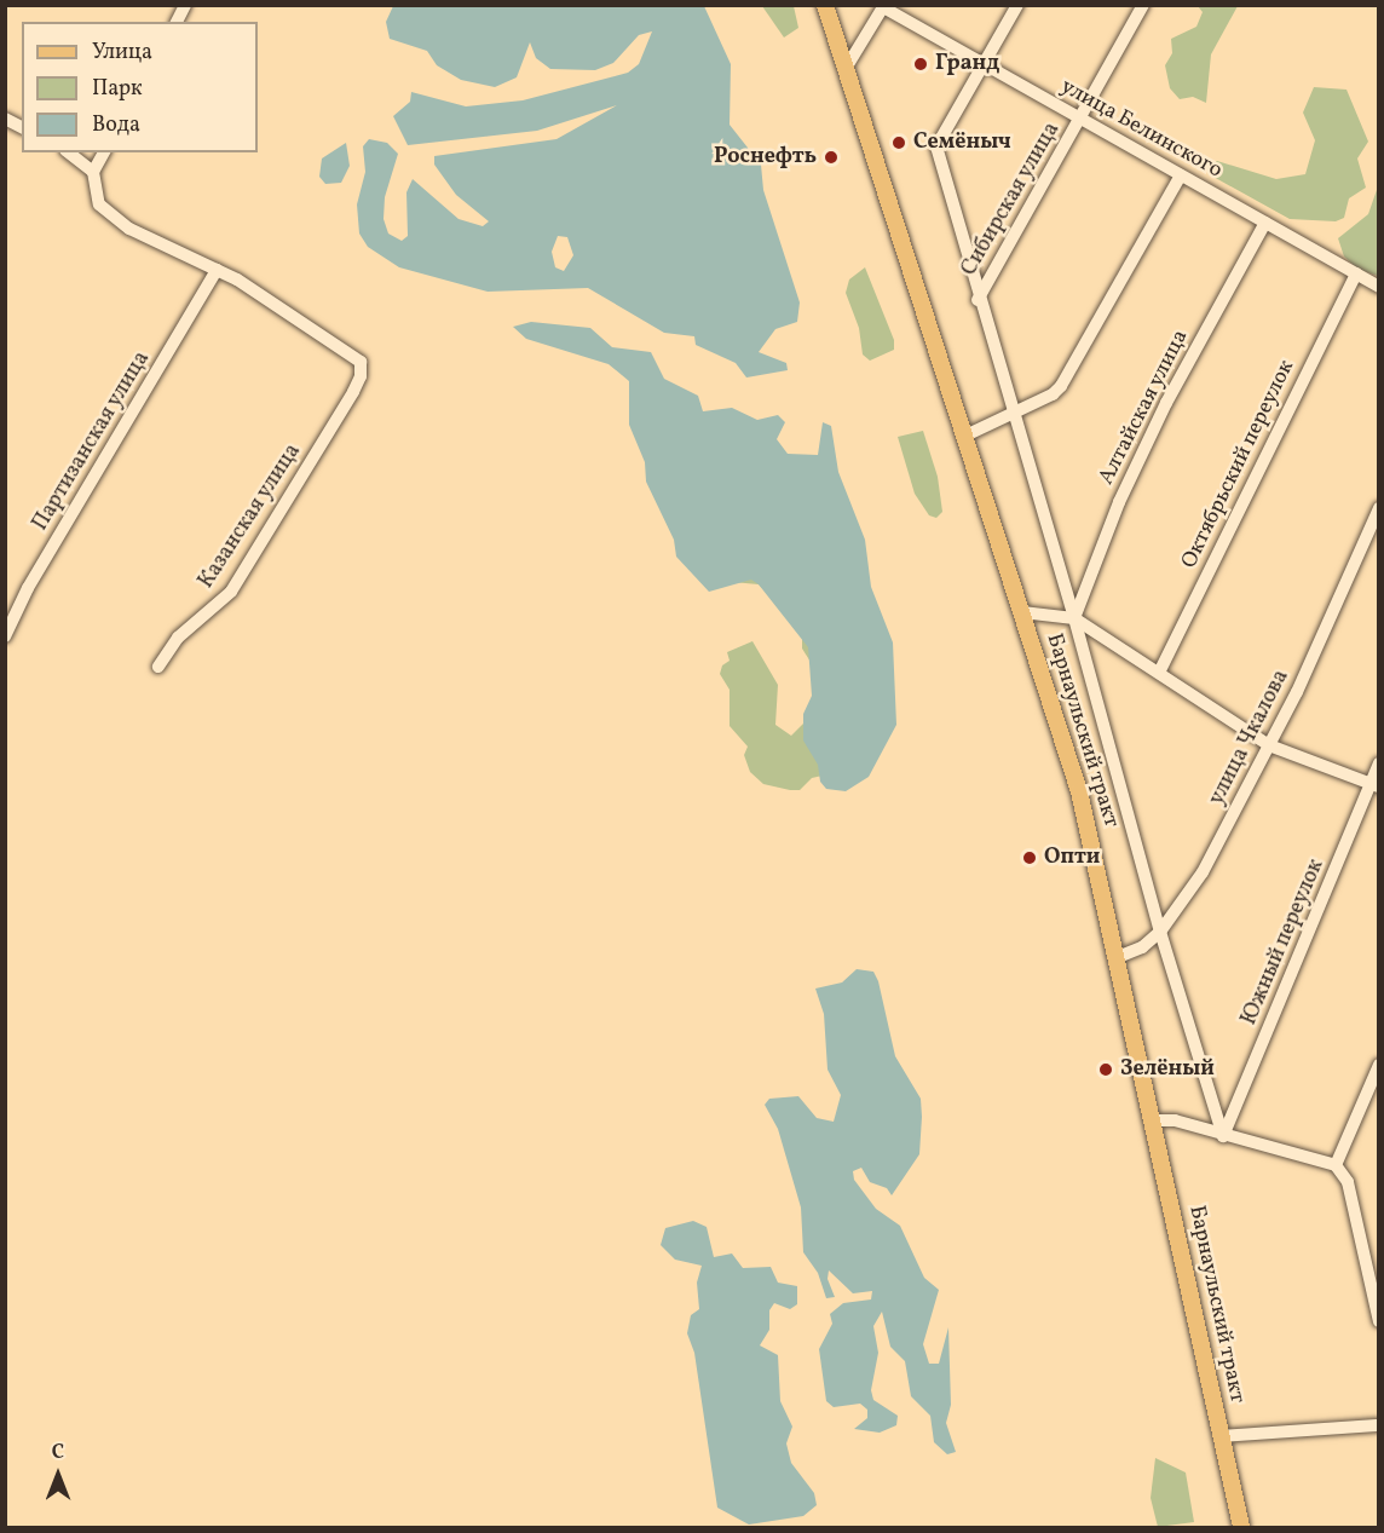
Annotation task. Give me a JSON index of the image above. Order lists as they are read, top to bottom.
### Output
{
  "streets": {
    "main road": ["Барнаульский тракт"],
    "street": [
      "улица Белинского",
      "Сибирская улица",
      "Алтайская улица",
      "Партизанская улица",
      "Октябрьский переулок",
      "Казанская улица",
      "улица Чкалова",
      "Южный переулок"
    ]
  },
  "crossings": [
    ["улица Белинского", "Сибирская улица"],
    ["улица Белинского", "Алтайская улица"],
    ["улица Белинского", "Октябрьский переулок"],
    ["Партизанская улица", "Казанская улица"],
    ["Барнаульский тракт", "улица Чкалова"]
  ],
  "places": [
    "Гранд",
    "Семёныч",
    "Роснефть",
    "Опти",
    "Зелёный"
  ],
  "legend": ["Улица", "Парк", "Вода"],
  "north": "top"
}
